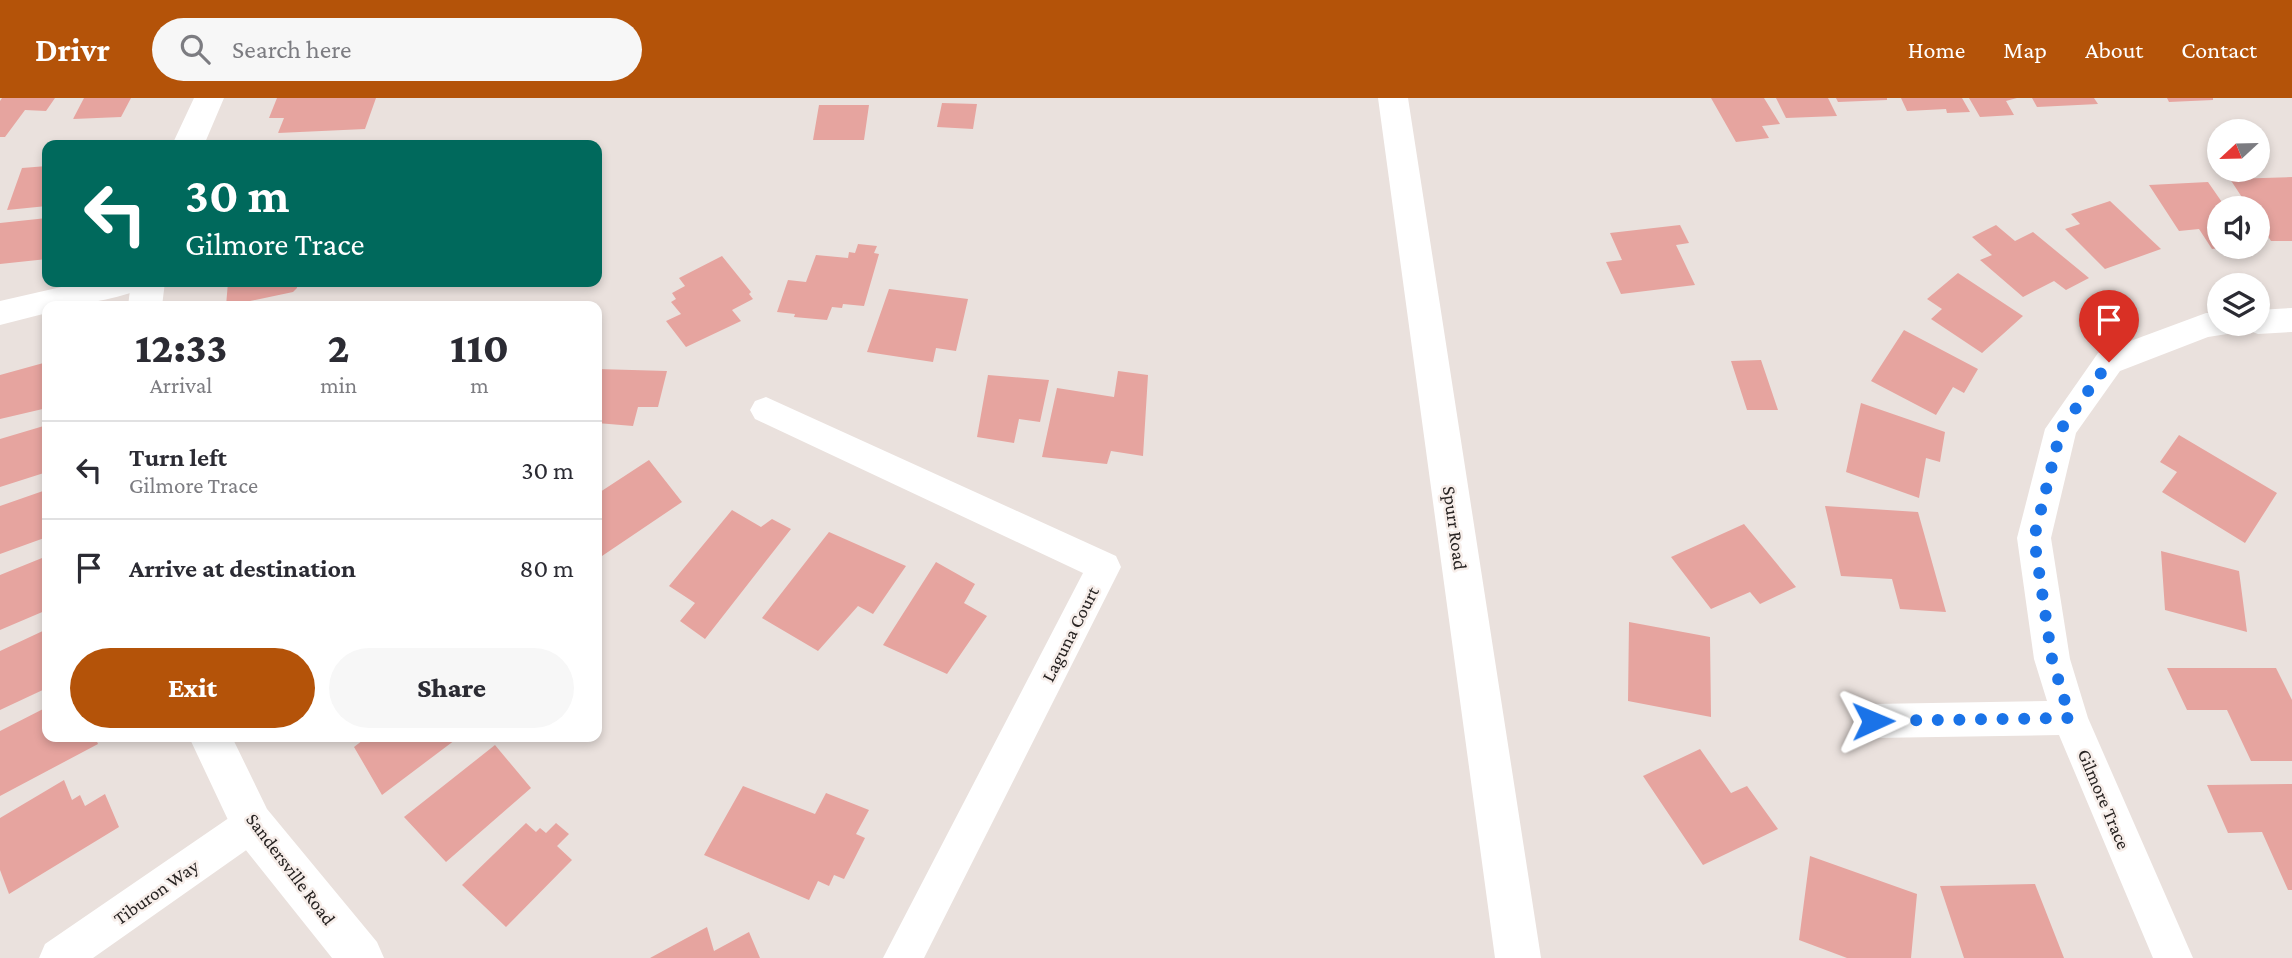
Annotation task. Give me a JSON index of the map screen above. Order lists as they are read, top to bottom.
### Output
{
  "streets": {
    "street": [
      "Spurr Road",
      "Laguna Court",
      "Gilmore Trace",
      "Sandersville Road",
      "Tiburon Way"
    ]
  },
  "crossings": [
    ["Sandersville Road", "Tiburon Way"]
  ],
  "north": "left",
  "page": {
    "header": "Drivr",
    "search": "Search here",
    "nav": [
      "Home",
      "Map",
      "About",
      "Contact"
    ],
    "turn": ["30 m", "Gilmore Trace"],
    "eta": [
      "12:33",
      "Arrival",
      "2",
      "min",
      "110",
      "m"
    ],
    "list": [
      {
        "name": "Turn left",
        "note": "Gilmore Trace",
        "value": "30 m"
      },
      {
        "name": "Arrive at destination",
        "value": "80 m"
      }
    ],
    "buttons": ["Exit", "Share"]
  }
}
